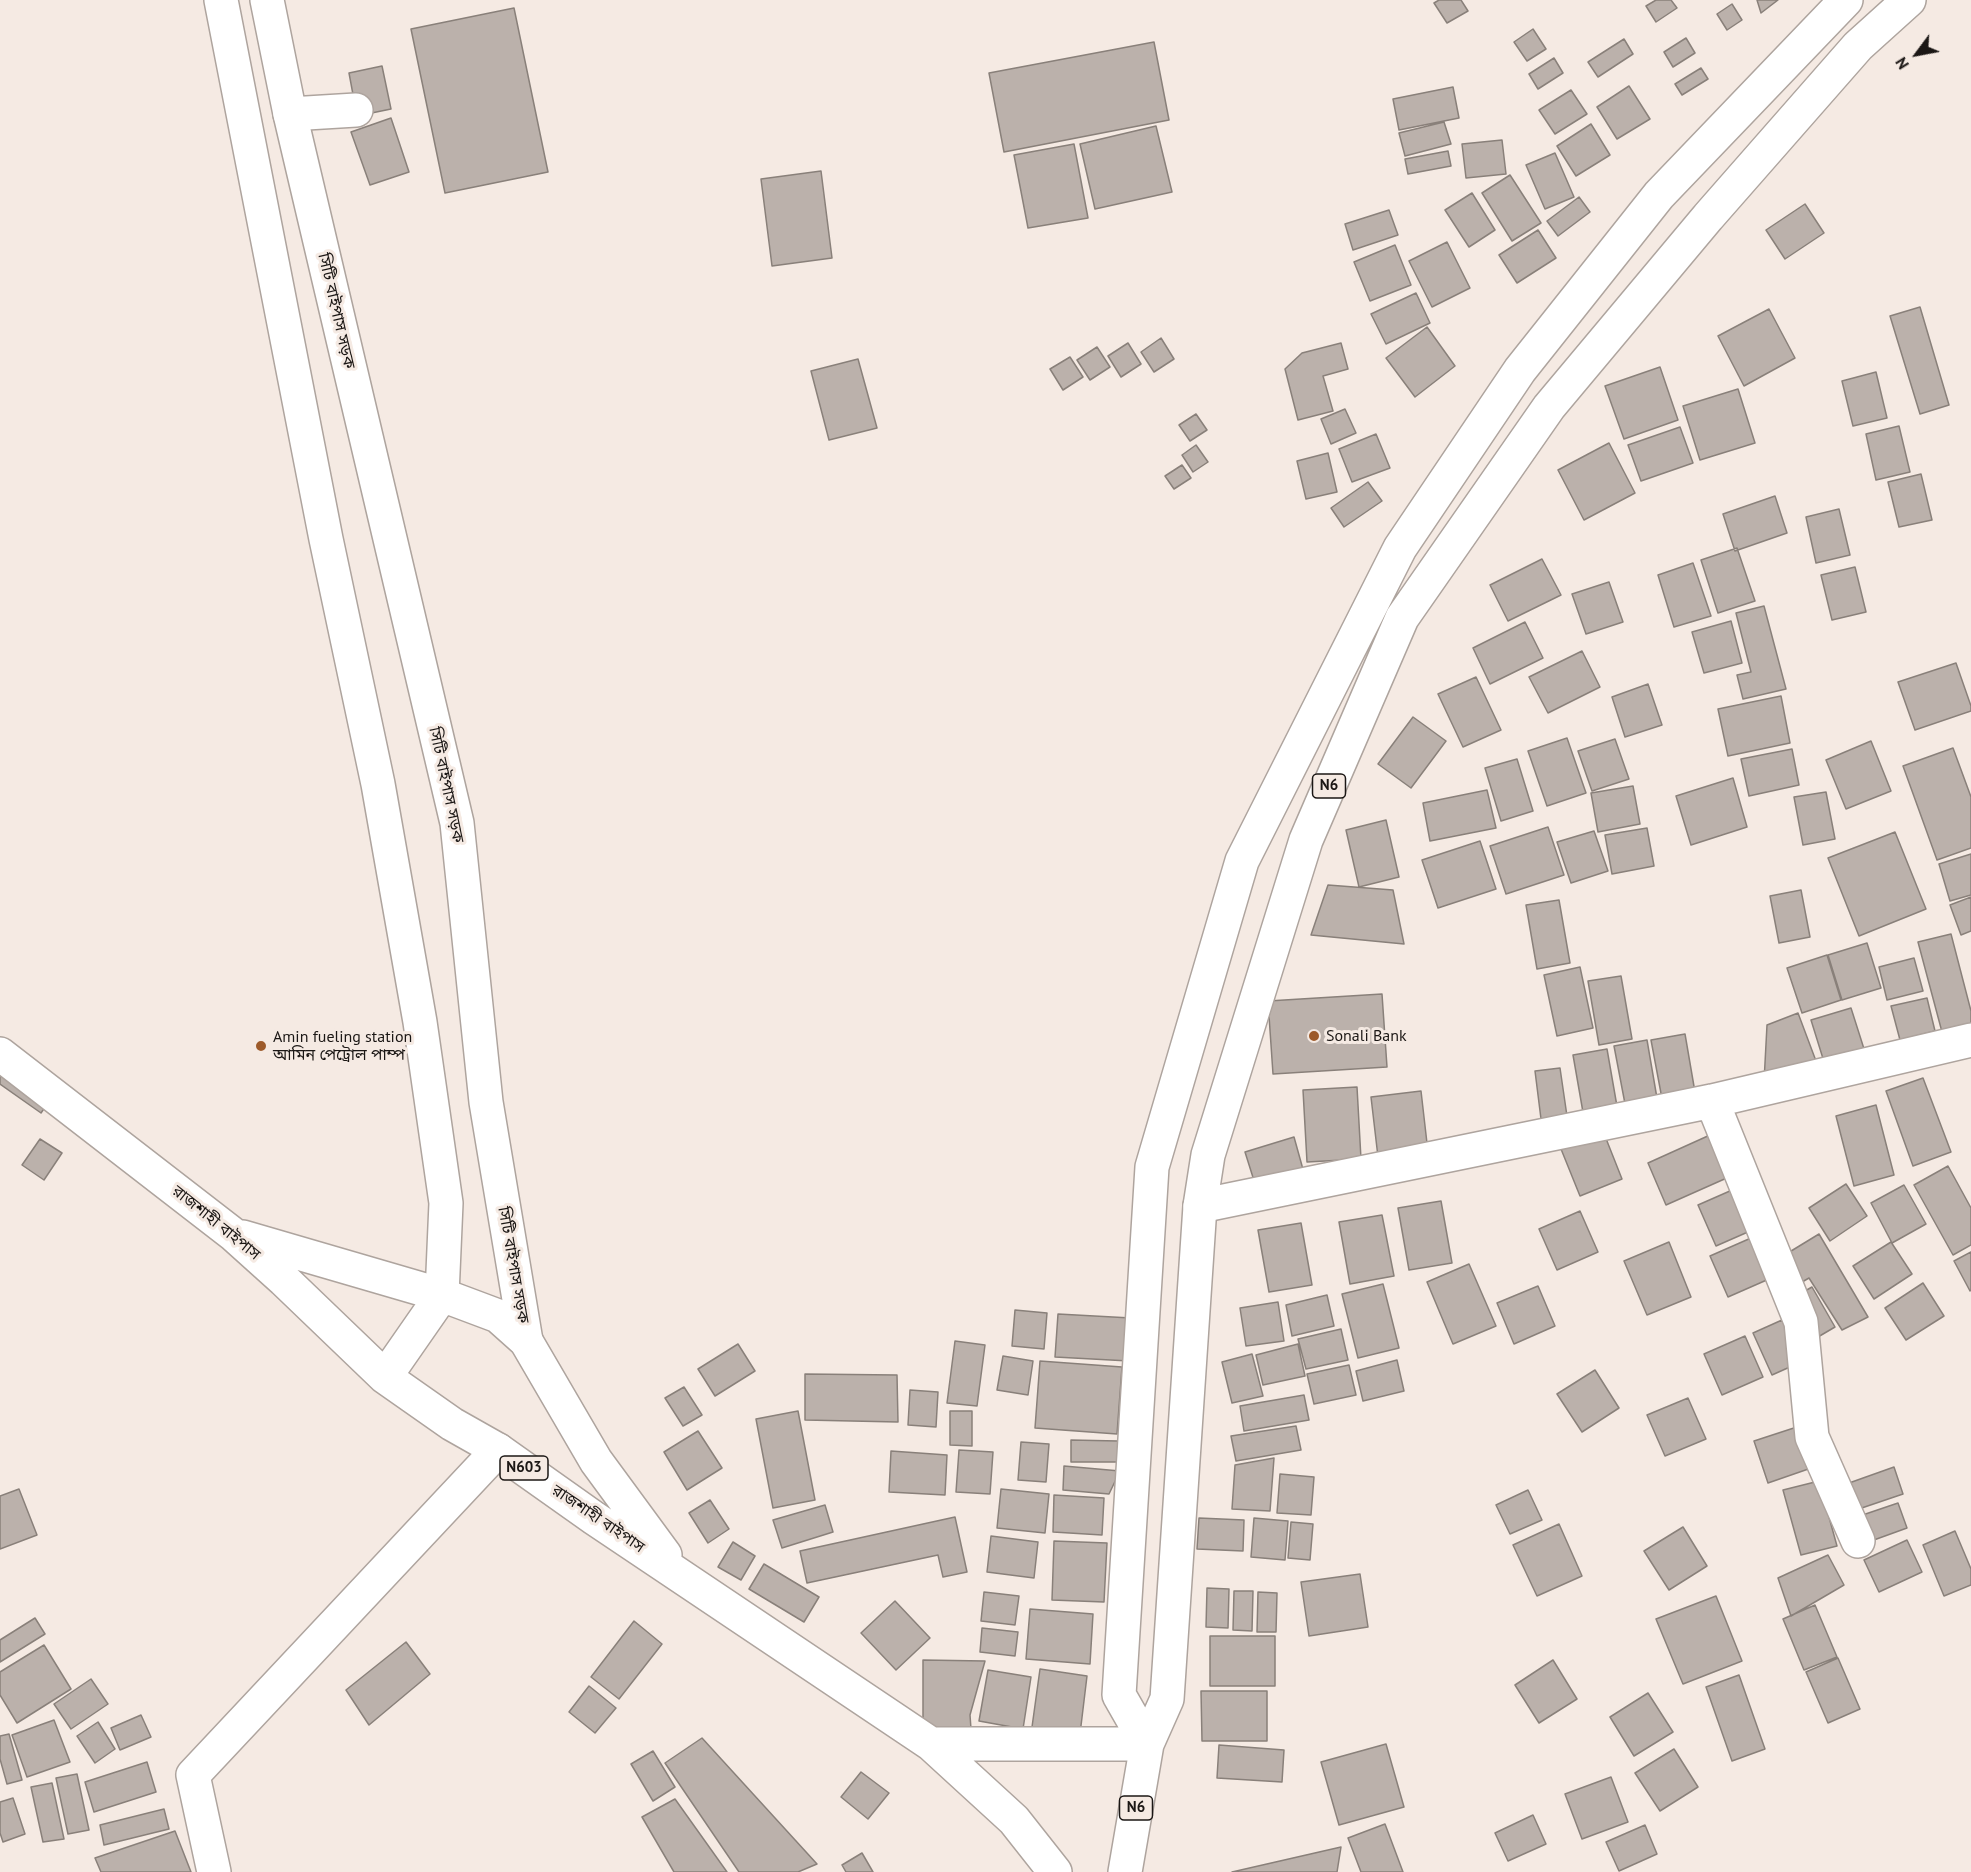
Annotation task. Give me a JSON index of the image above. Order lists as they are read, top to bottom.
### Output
{
  "streets": {
    "main road": [
      "সিটি বাইপাস সড়ক",
      "N6",
      "রাজশাহী বাইপাস",
      "N603"
    ]
  },
  "crossings": [
    ["সিটি বাইপাস সড়ক", "রাজশাহী বাইপাস"]
  ],
  "places": ["Sonali Bank", "Amin fueling station আমিন পেট্রোল পাম্প"],
  "north": "bottom left"
}
